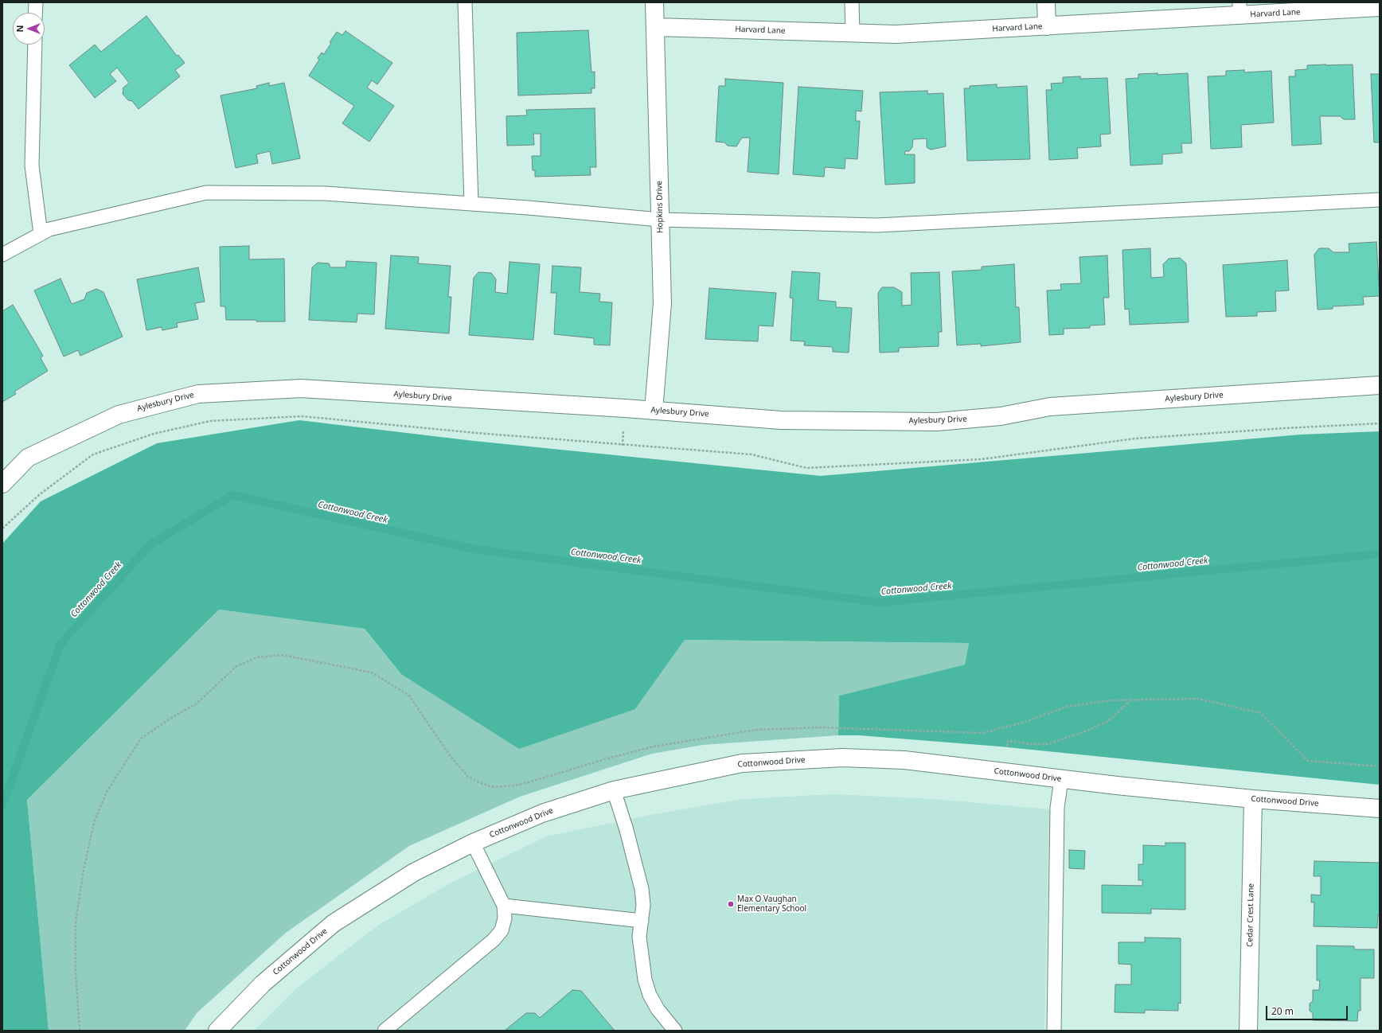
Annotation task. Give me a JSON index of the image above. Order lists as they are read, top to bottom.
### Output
{
  "streets": {
    "street": [
      "Harvard Lane",
      "Hopkins Drive",
      "Aylesbury Drive",
      "Cottonwood Drive",
      "Cedar Crest Lane"
    ]
  },
  "crossings": [
    ["Harvard Lane", "Hopkins Drive"],
    ["Hopkins Drive", "Aylesbury Drive"],
    ["Cottonwood Drive", "Cedar Crest Lane"]
  ],
  "water": ["Cottonwood Creek"],
  "places": ["Max O Vaughan Elementary School"],
  "scale_bar": "20 m",
  "north": "left"
}
